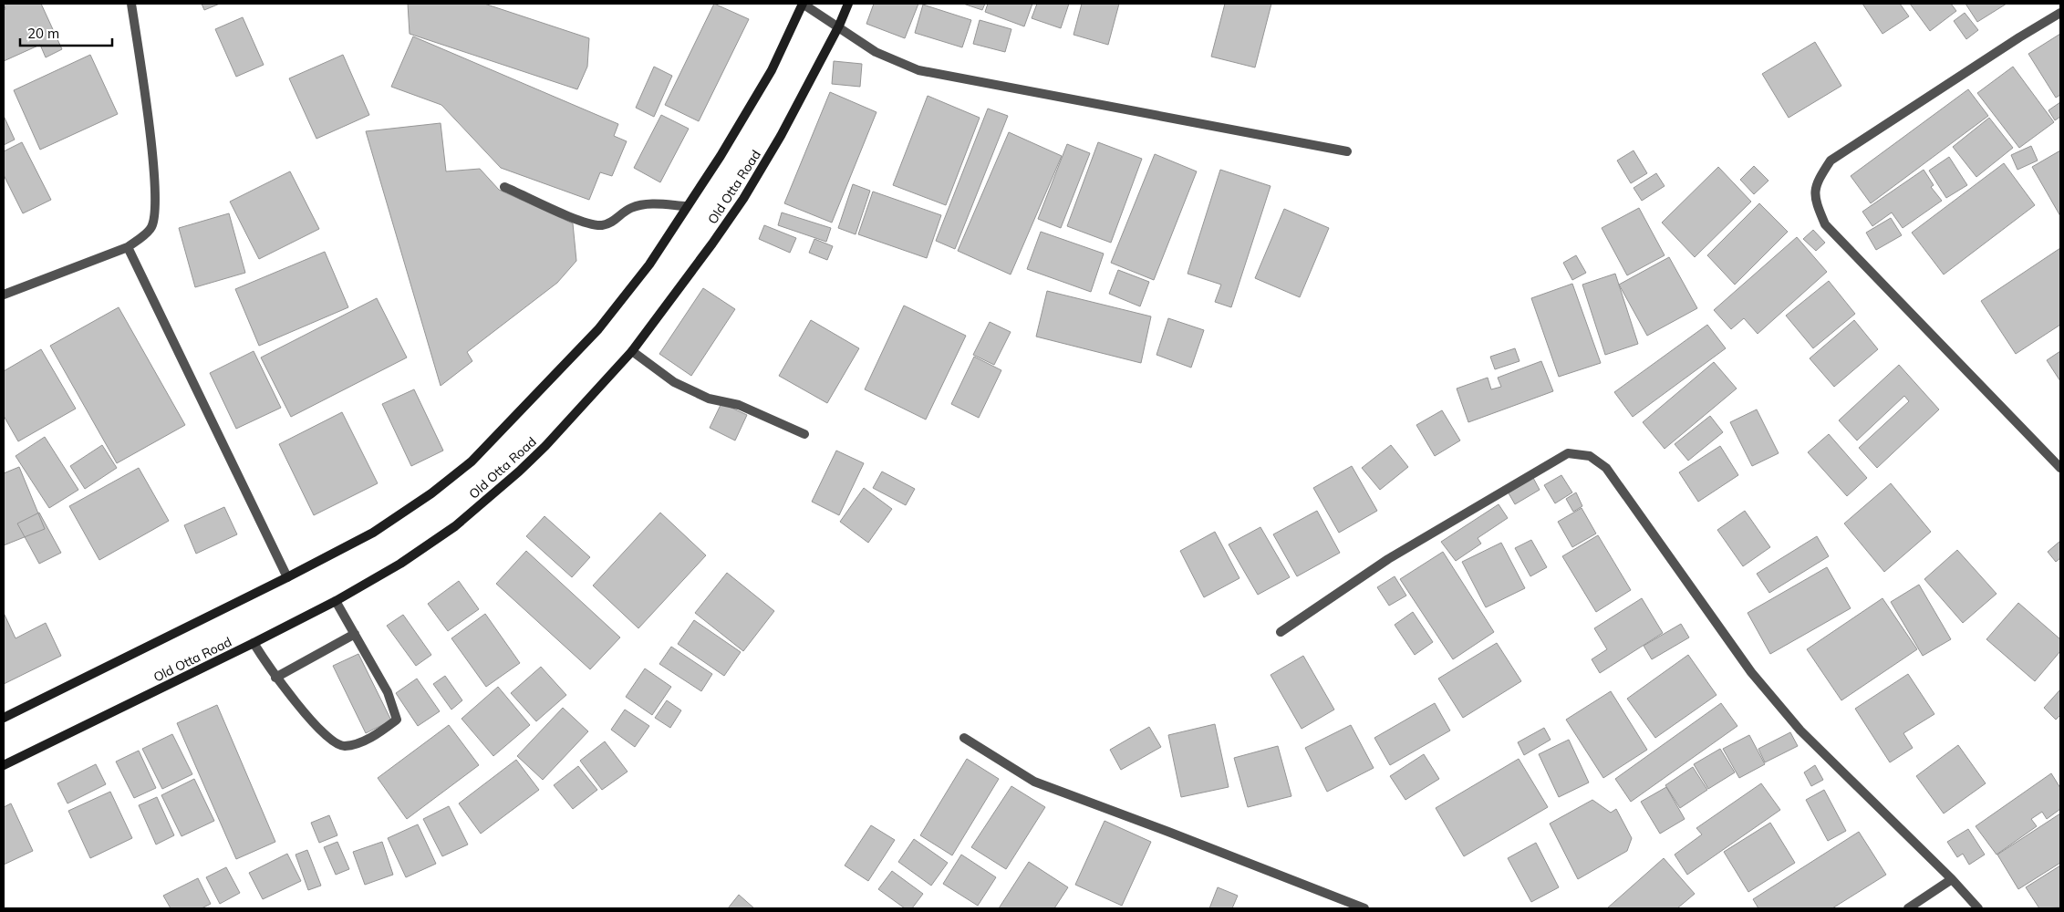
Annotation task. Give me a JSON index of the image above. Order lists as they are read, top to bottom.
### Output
{
  "streets": {
    "main road": ["Old Otta Road"]
  },
  "scale_bar": "20 m"
}
